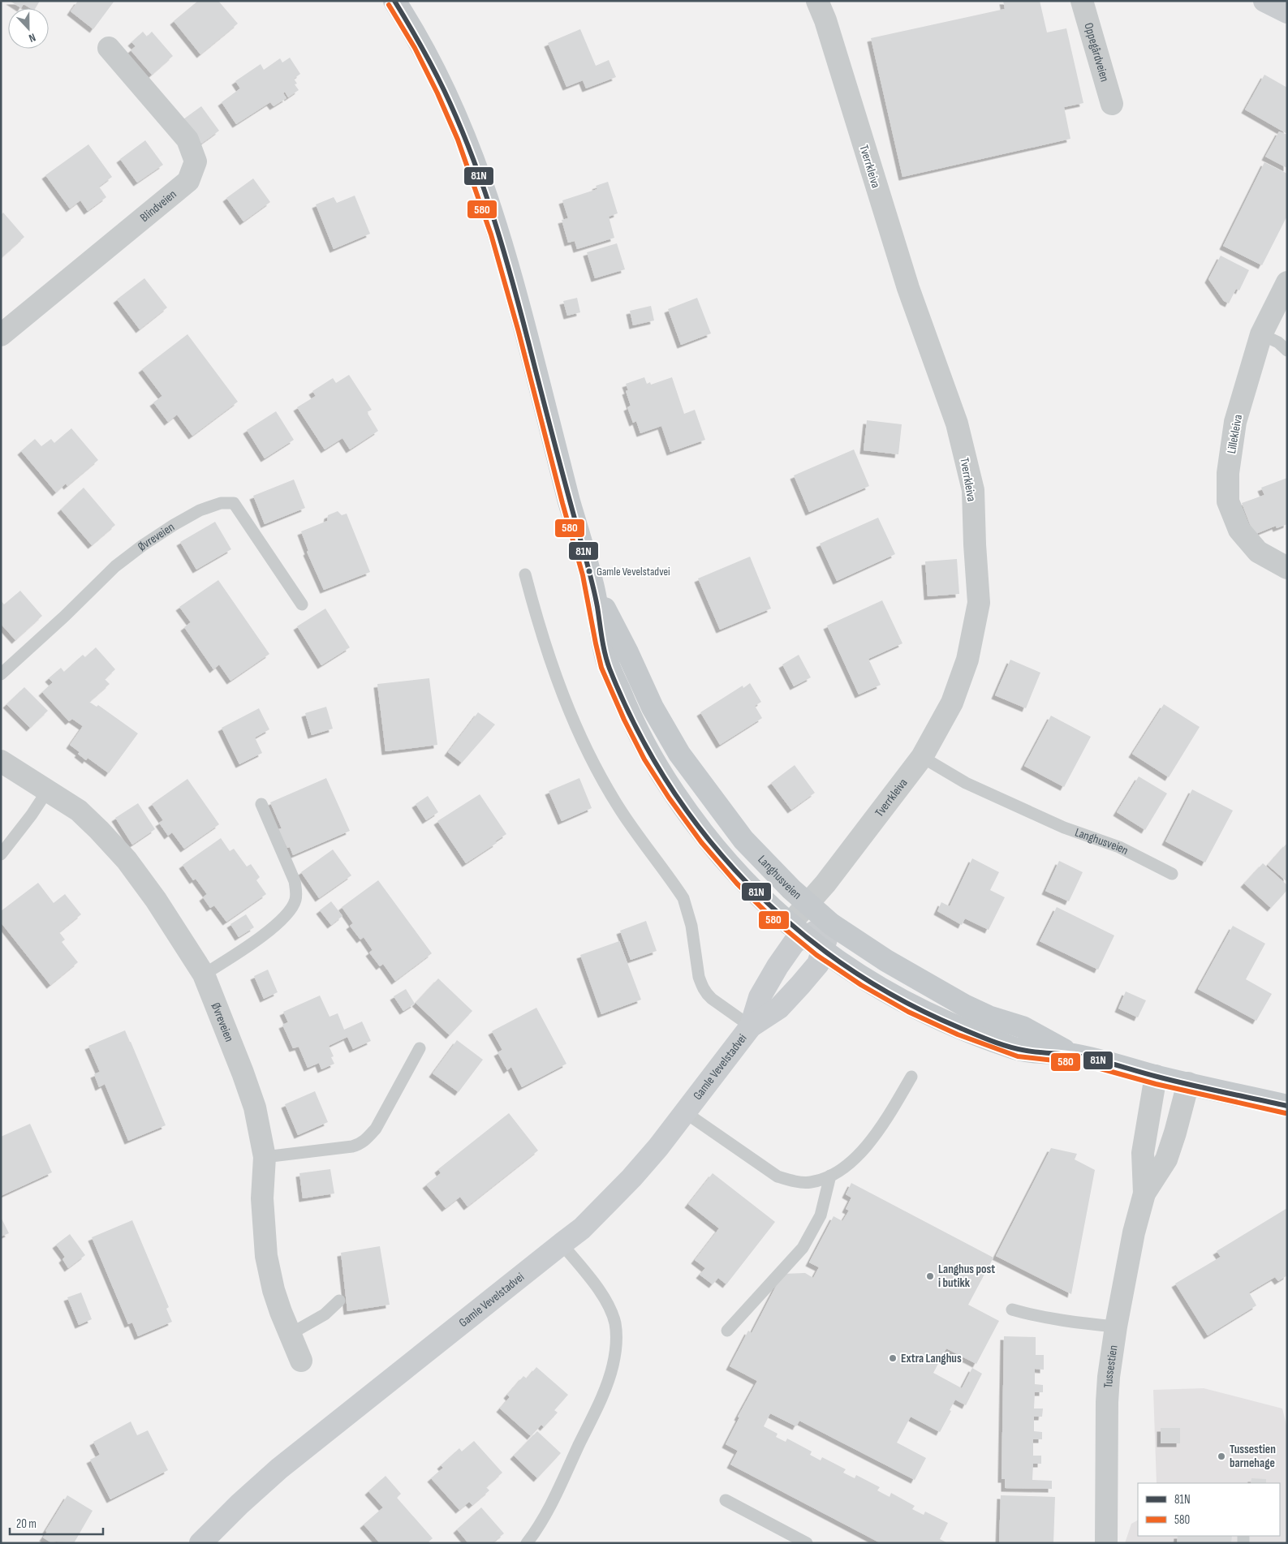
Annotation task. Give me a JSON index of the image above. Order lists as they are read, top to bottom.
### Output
{
  "streets": {
    "main road": ["Langhusveien"],
    "street": [
      "Oppegårdveien",
      "Tverrkleiva",
      "Blindveien",
      "Lillekleiva",
      "Øvreveien",
      "Gamle Vevelstadvei",
      "Tussestien"
    ]
  },
  "crossings": [
    ["Tverrkleiva", "Langhusveien"],
    ["Tverrkleiva", "Gamle Vevelstadvei"],
    ["Langhusveien", "Gamle Vevelstadvei"],
    ["Langhusveien", "Tussestien"]
  ],
  "places": [
    "Gamle Vevelstadvei",
    "Langhus post i butikk",
    "Extra Langhus",
    "Tussestien barnehage"
  ],
  "lines": ["transit line 81N", "transit line 580"],
  "legend": ["81N", "580"],
  "scale_bar": "20 m",
  "north": "bottom"
}
